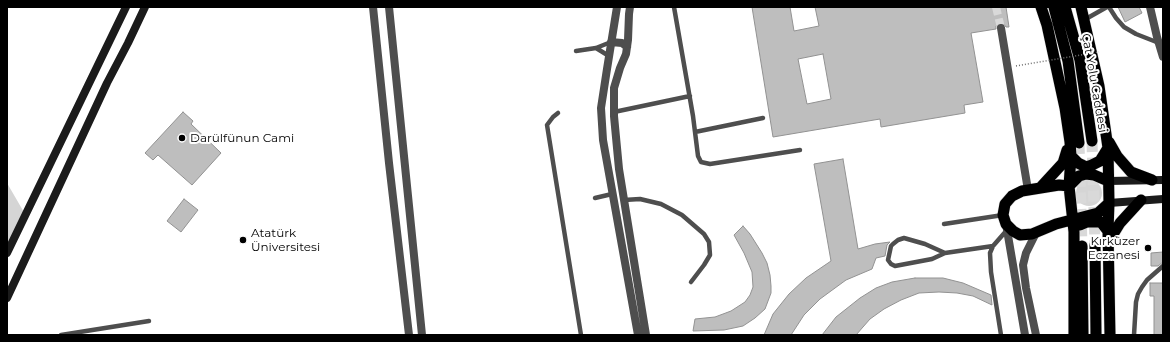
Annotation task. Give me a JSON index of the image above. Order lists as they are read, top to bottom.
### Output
{
  "streets": {
    "highway": ["Çat Yolu Caddesi"]
  },
  "places": ["Darülfünun Cami", "Atatürk Üniversitesi", "Kırküzer Eczanesi"]
}
